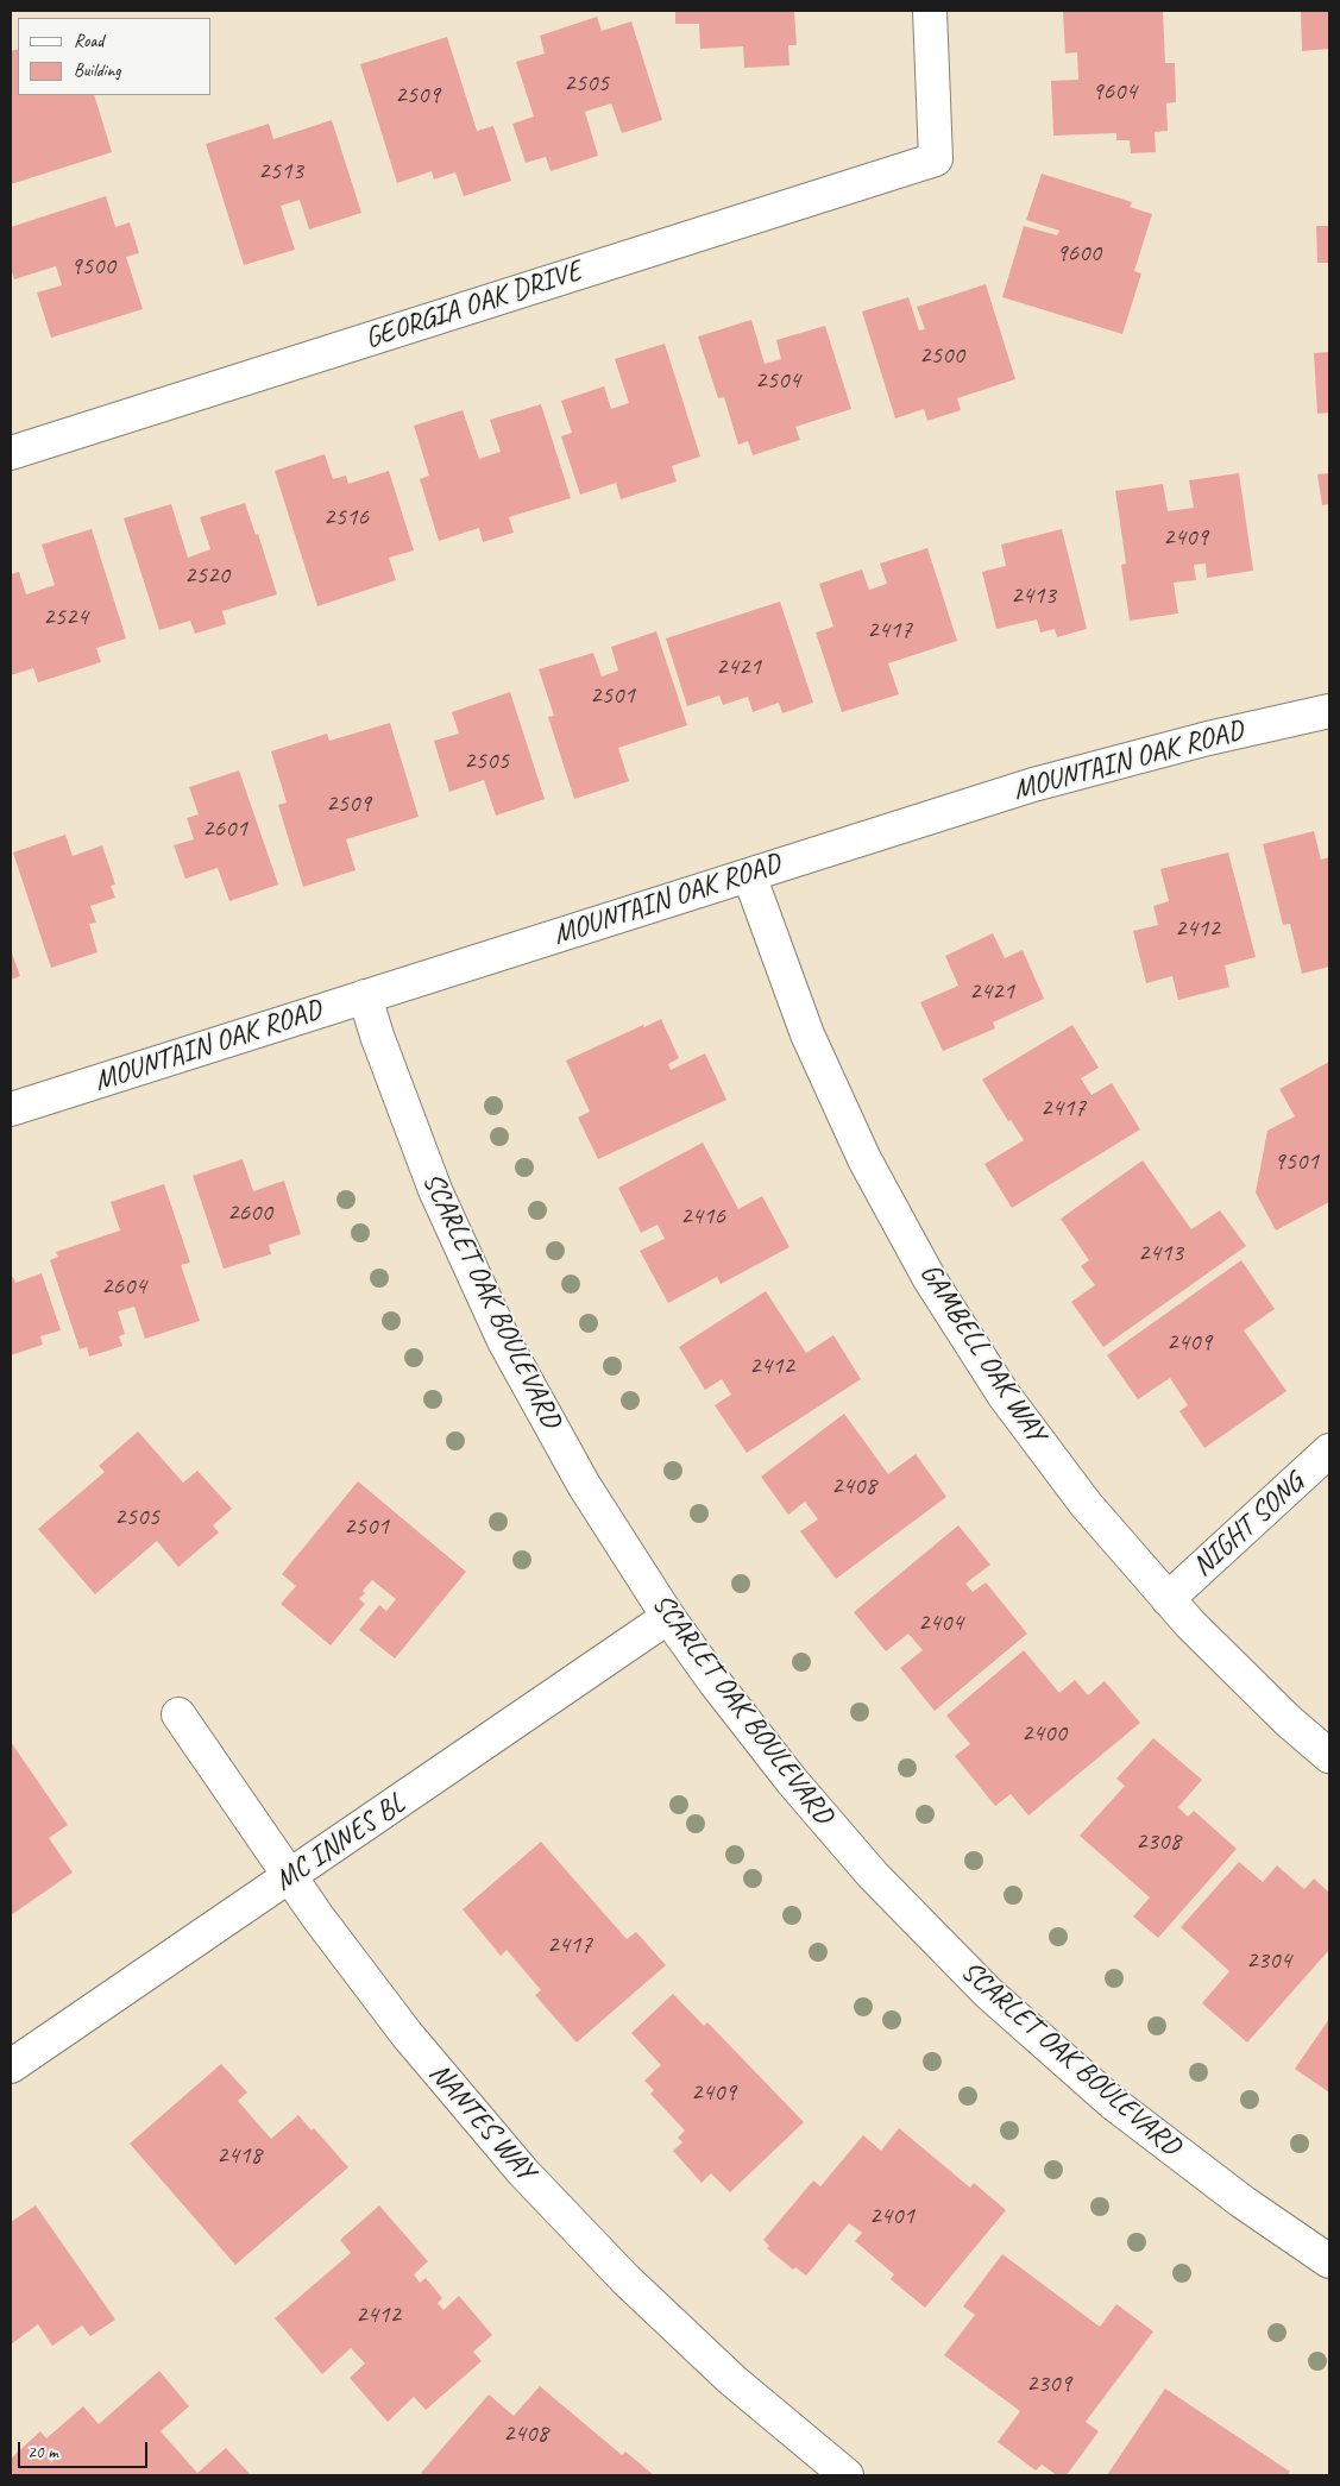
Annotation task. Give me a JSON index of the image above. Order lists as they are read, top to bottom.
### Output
{
  "streets": {
    "street": [
      "GEORGIA OAK DRIVE",
      "MOUNTAIN OAK ROAD",
      "SCARLET OAK BOULEVARD",
      "GAMBELL OAK WAY",
      "NIGHT SONG",
      "MC INNES BL",
      "NANTES WAY"
    ]
  },
  "crossings": [
    ["MOUNTAIN OAK ROAD", "SCARLET OAK BOULEVARD"],
    ["MOUNTAIN OAK ROAD", "GAMBELL OAK WAY"],
    ["SCARLET OAK BOULEVARD", "MC INNES BL"],
    ["GAMBELL OAK WAY", "NIGHT SONG"],
    ["MC INNES BL", "NANTES WAY"]
  ],
  "house_numbers": [
    "2505",
    "9604",
    "2509",
    "2513",
    "9600",
    "9500",
    "2500",
    "2504",
    "2516",
    "2409",
    "2520",
    "2413",
    "2524",
    "2417",
    "2421",
    "2501",
    "2505",
    "2509",
    "2601",
    "2412",
    "2421",
    "2417",
    "9501",
    "2600",
    "2416",
    "2413",
    "2604",
    "2409",
    "2412",
    "2408",
    "2505",
    "2501",
    "2404",
    "2400",
    "2308",
    "2417",
    "2304",
    "2409",
    "2418",
    "2401",
    "2412",
    "2309",
    "2408"
  ],
  "legend": ["Road", "Building"],
  "scale_bar": "20 m"
}
